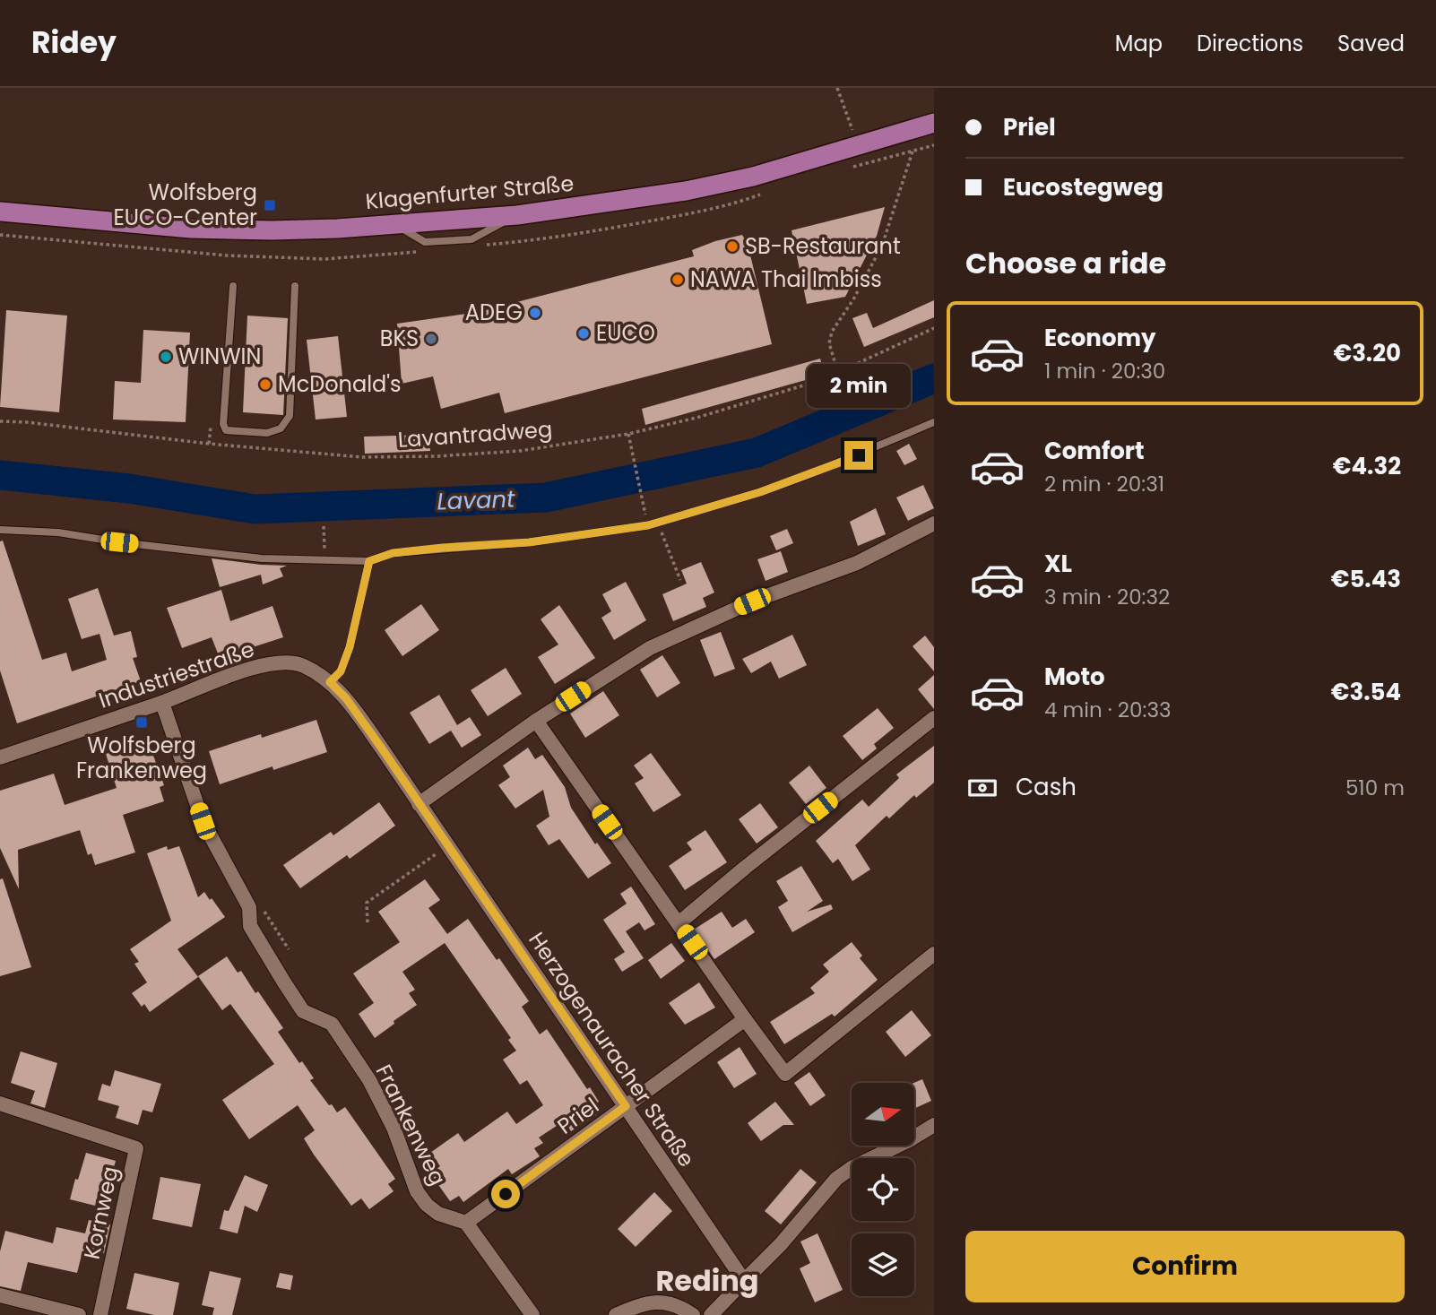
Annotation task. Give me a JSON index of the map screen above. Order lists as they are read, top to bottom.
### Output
{
  "streets": {
    "main road": ["Klagenfurter Straße"],
    "street": [
      "Industriestraße",
      "Herzogenauracher Straße",
      "Priel",
      "Frankenweg",
      "Kornweg"
    ],
    "path": ["Lavantradweg"]
  },
  "crossings": [
    ["Industriestraße", "Herzogenauracher Straße"],
    ["Industriestraße", "Frankenweg"],
    ["Herzogenauracher Straße", "Priel"],
    ["Priel", "Frankenweg"]
  ],
  "districts": ["Reding"],
  "water": ["Lavant"],
  "places": {
    "transit": ["Wolfsberg EUCO-Center", "Wolfsberg Frankenweg"],
    "other": [
      "SB-Restaurant",
      "NAWA Thai Imbiss",
      "ADEG",
      "EUCO",
      "BKS",
      "WINWIN",
      "McDonald's"
    ]
  },
  "north": "right",
  "page": {
    "header": "Ridey",
    "nav": ["Map", "Directions", "Saved"],
    "banner": ["Priel", "Eucostegweg"],
    "heading": "Choose a ride",
    "list": [
      {
        "name": "Economy",
        "note": "1 min · 20:30",
        "value": "€3.20"
      },
      {
        "name": "Comfort",
        "note": "2 min · 20:31",
        "value": "€4.32"
      },
      {
        "name": "XL",
        "note": "3 min · 20:32",
        "value": "€5.43"
      },
      {
        "name": "Moto",
        "note": "4 min · 20:33",
        "value": "€3.54"
      }
    ],
    "bubble": "2 min",
    "pay": ["Cash", "510 m"],
    "buttons": "Confirm"
  }
}
